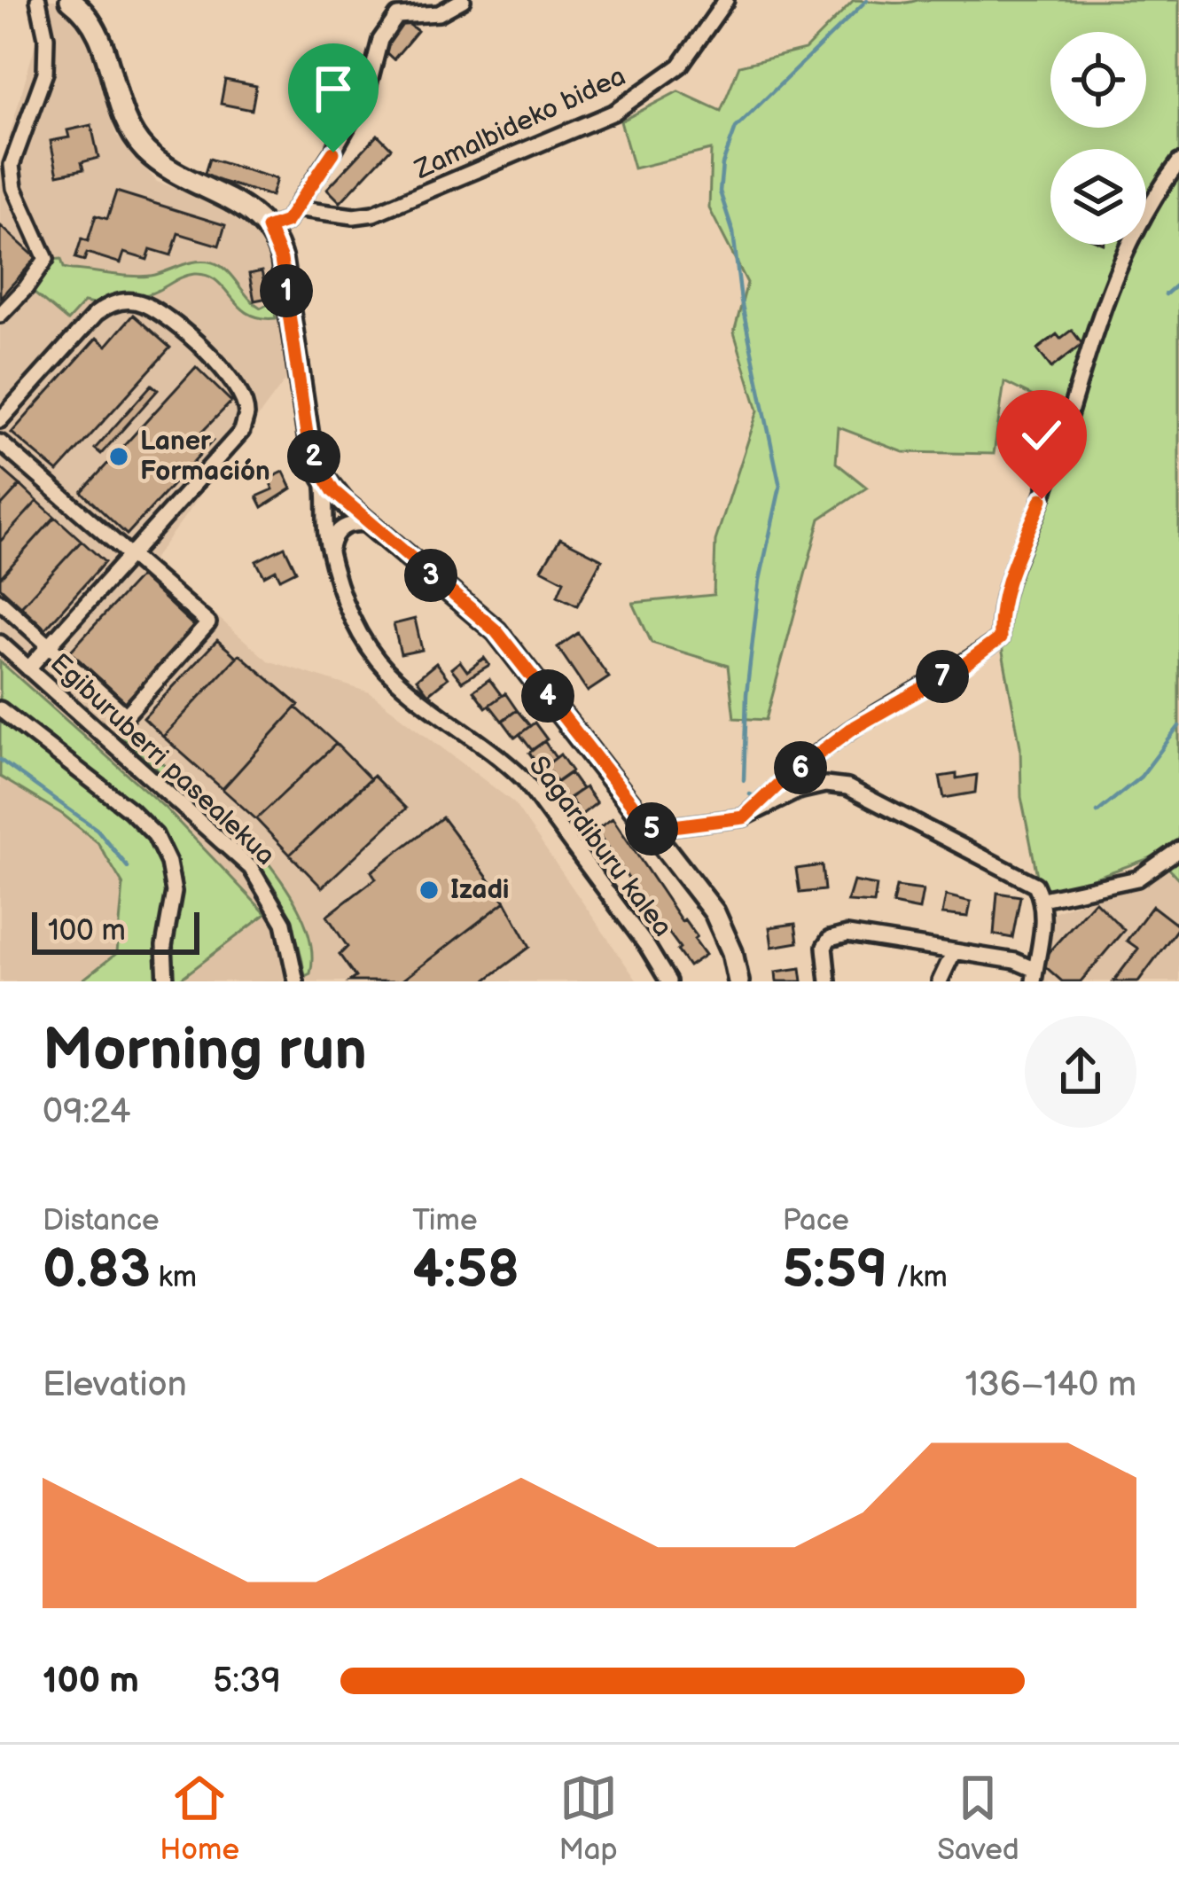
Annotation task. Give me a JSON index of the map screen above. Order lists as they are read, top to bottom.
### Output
{
  "streets": {
    "street": ["Zamalbideko bidea", "Egiburuberri pasealekua", "Sagardiburu kalea"]
  },
  "places": ["Laner Formación", "Izadi"],
  "scale_bar": "100 m",
  "page": {
    "pins": [
      "1",
      "2",
      "3",
      "7",
      "4",
      "6",
      "5"
    ],
    "scale": "100 m",
    "heading": ["Morning run", "09:24"],
    "stats": [
      ["Distance", "0.83 km"],
      ["Time", "4:58"],
      ["Pace", "5:59 /km"]
    ],
    "chart": ["Elevation", "136–140 m"],
    "list": [
      {
        "name": "100 m",
        "note": "5:39"
      }
    ],
    "tabs": ["Home", "Map", "Saved"]
  }
}
